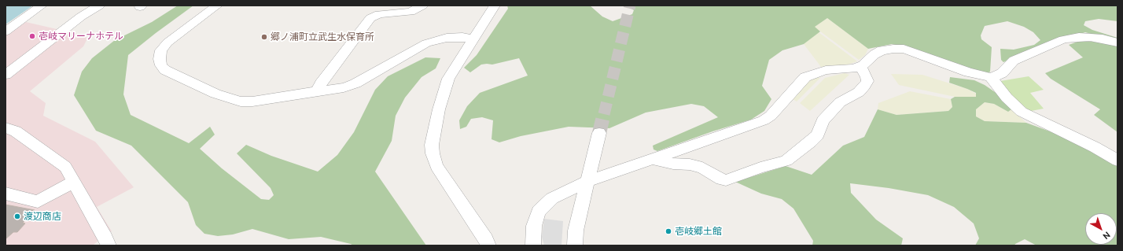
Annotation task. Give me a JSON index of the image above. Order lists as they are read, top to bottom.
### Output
{
  "places": [
    "壱岐マリーナホテル",
    "郷ノ浦町立武生水保育所",
    "渡辺商店",
    "壱岐郷土館"
  ],
  "north": "bottom right"
}
